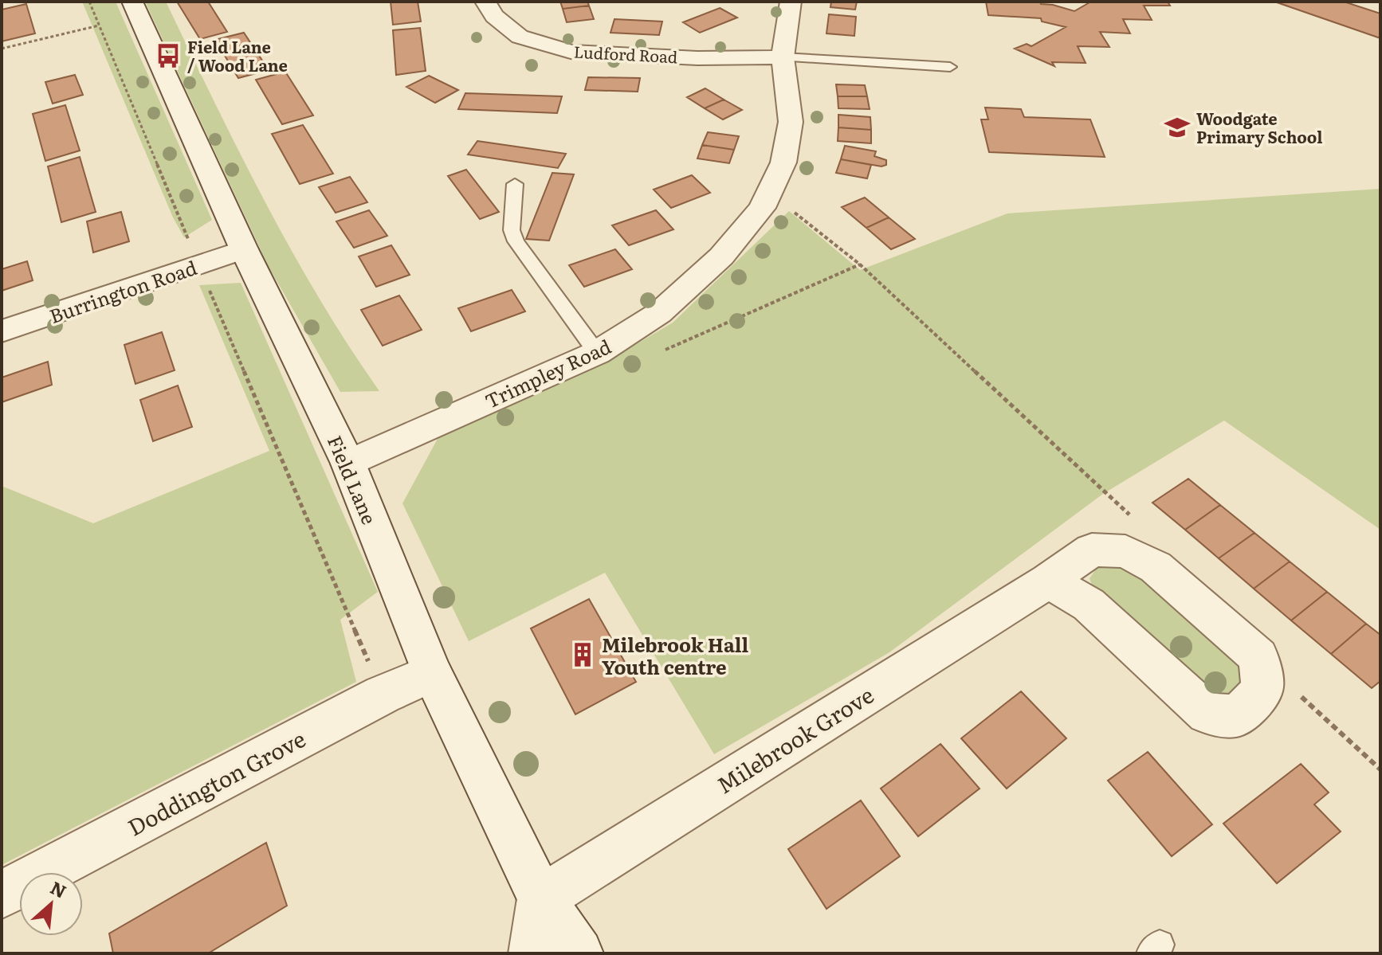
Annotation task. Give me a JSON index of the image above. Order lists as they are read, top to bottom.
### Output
{
  "streets": {
    "street": [
      "Ludford Road",
      "Burrington Road",
      "Trimpley Road",
      "Field Lane",
      "Milebrook Grove",
      "Doddington Grove"
    ]
  },
  "crossings": [
    ["Ludford Road", "Trimpley Road"],
    ["Burrington Road", "Field Lane"],
    ["Trimpley Road", "Field Lane"],
    ["Field Lane", "Milebrook Grove"],
    ["Field Lane", "Doddington Grove"]
  ],
  "places": {
    "bus stop": ["Field Lane / Wood Lane"],
    "school or university": ["Woodgate Primary School"],
    "building": ["Milebrook Hall Youth centre"]
  },
  "north": "top right"
}
